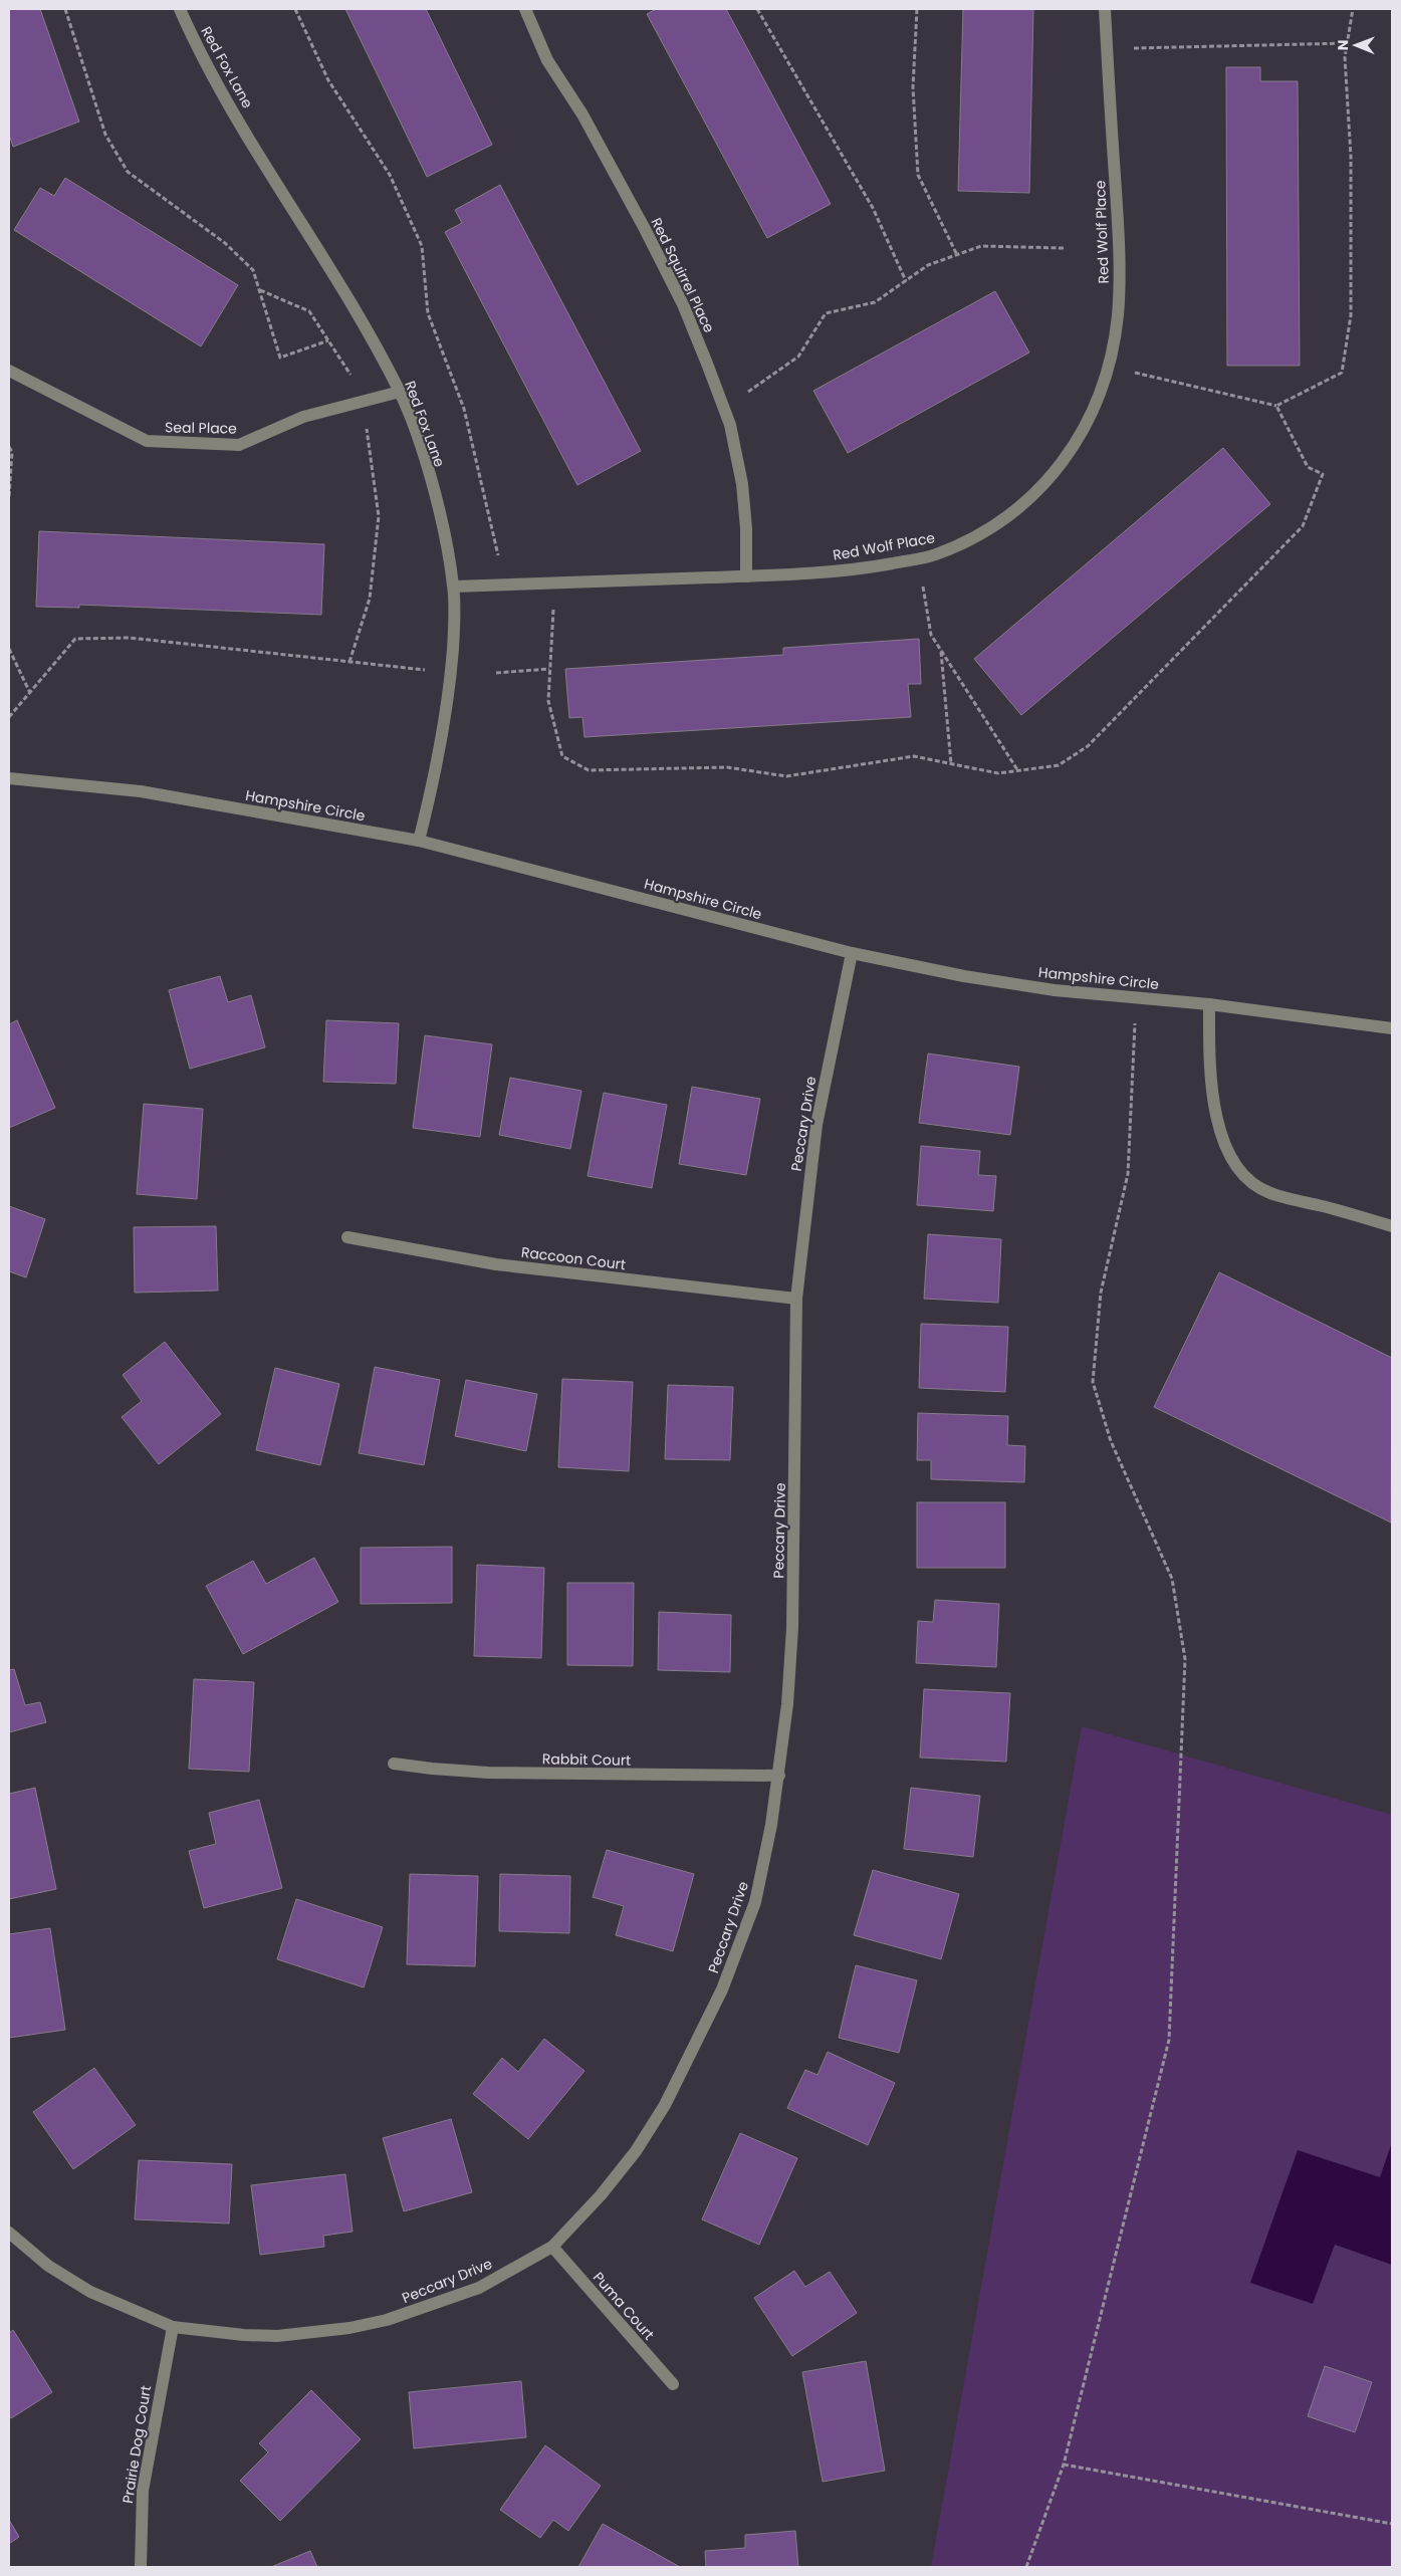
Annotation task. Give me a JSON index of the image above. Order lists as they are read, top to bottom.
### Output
{
  "streets": {
    "street": [
      "Red Fox Lane",
      "Red Wolf Place",
      "Red Squirrel Place",
      "Seal Place",
      "Hampshire Circle",
      "Peccary Drive",
      "Raccoon Court",
      "Rabbit Court",
      "Puma Court",
      "Prairie Dog Court"
    ]
  },
  "crossings": [
    ["Red Fox Lane", "Red Wolf Place"],
    ["Red Fox Lane", "Seal Place"],
    ["Red Fox Lane", "Hampshire Circle"],
    ["Red Wolf Place", "Red Squirrel Place"],
    ["Hampshire Circle", "Peccary Drive"],
    ["Peccary Drive", "Raccoon Court"],
    ["Peccary Drive", "Rabbit Court"],
    ["Peccary Drive", "Puma Court"],
    ["Peccary Drive", "Prairie Dog Court"]
  ],
  "north": "left"
}
